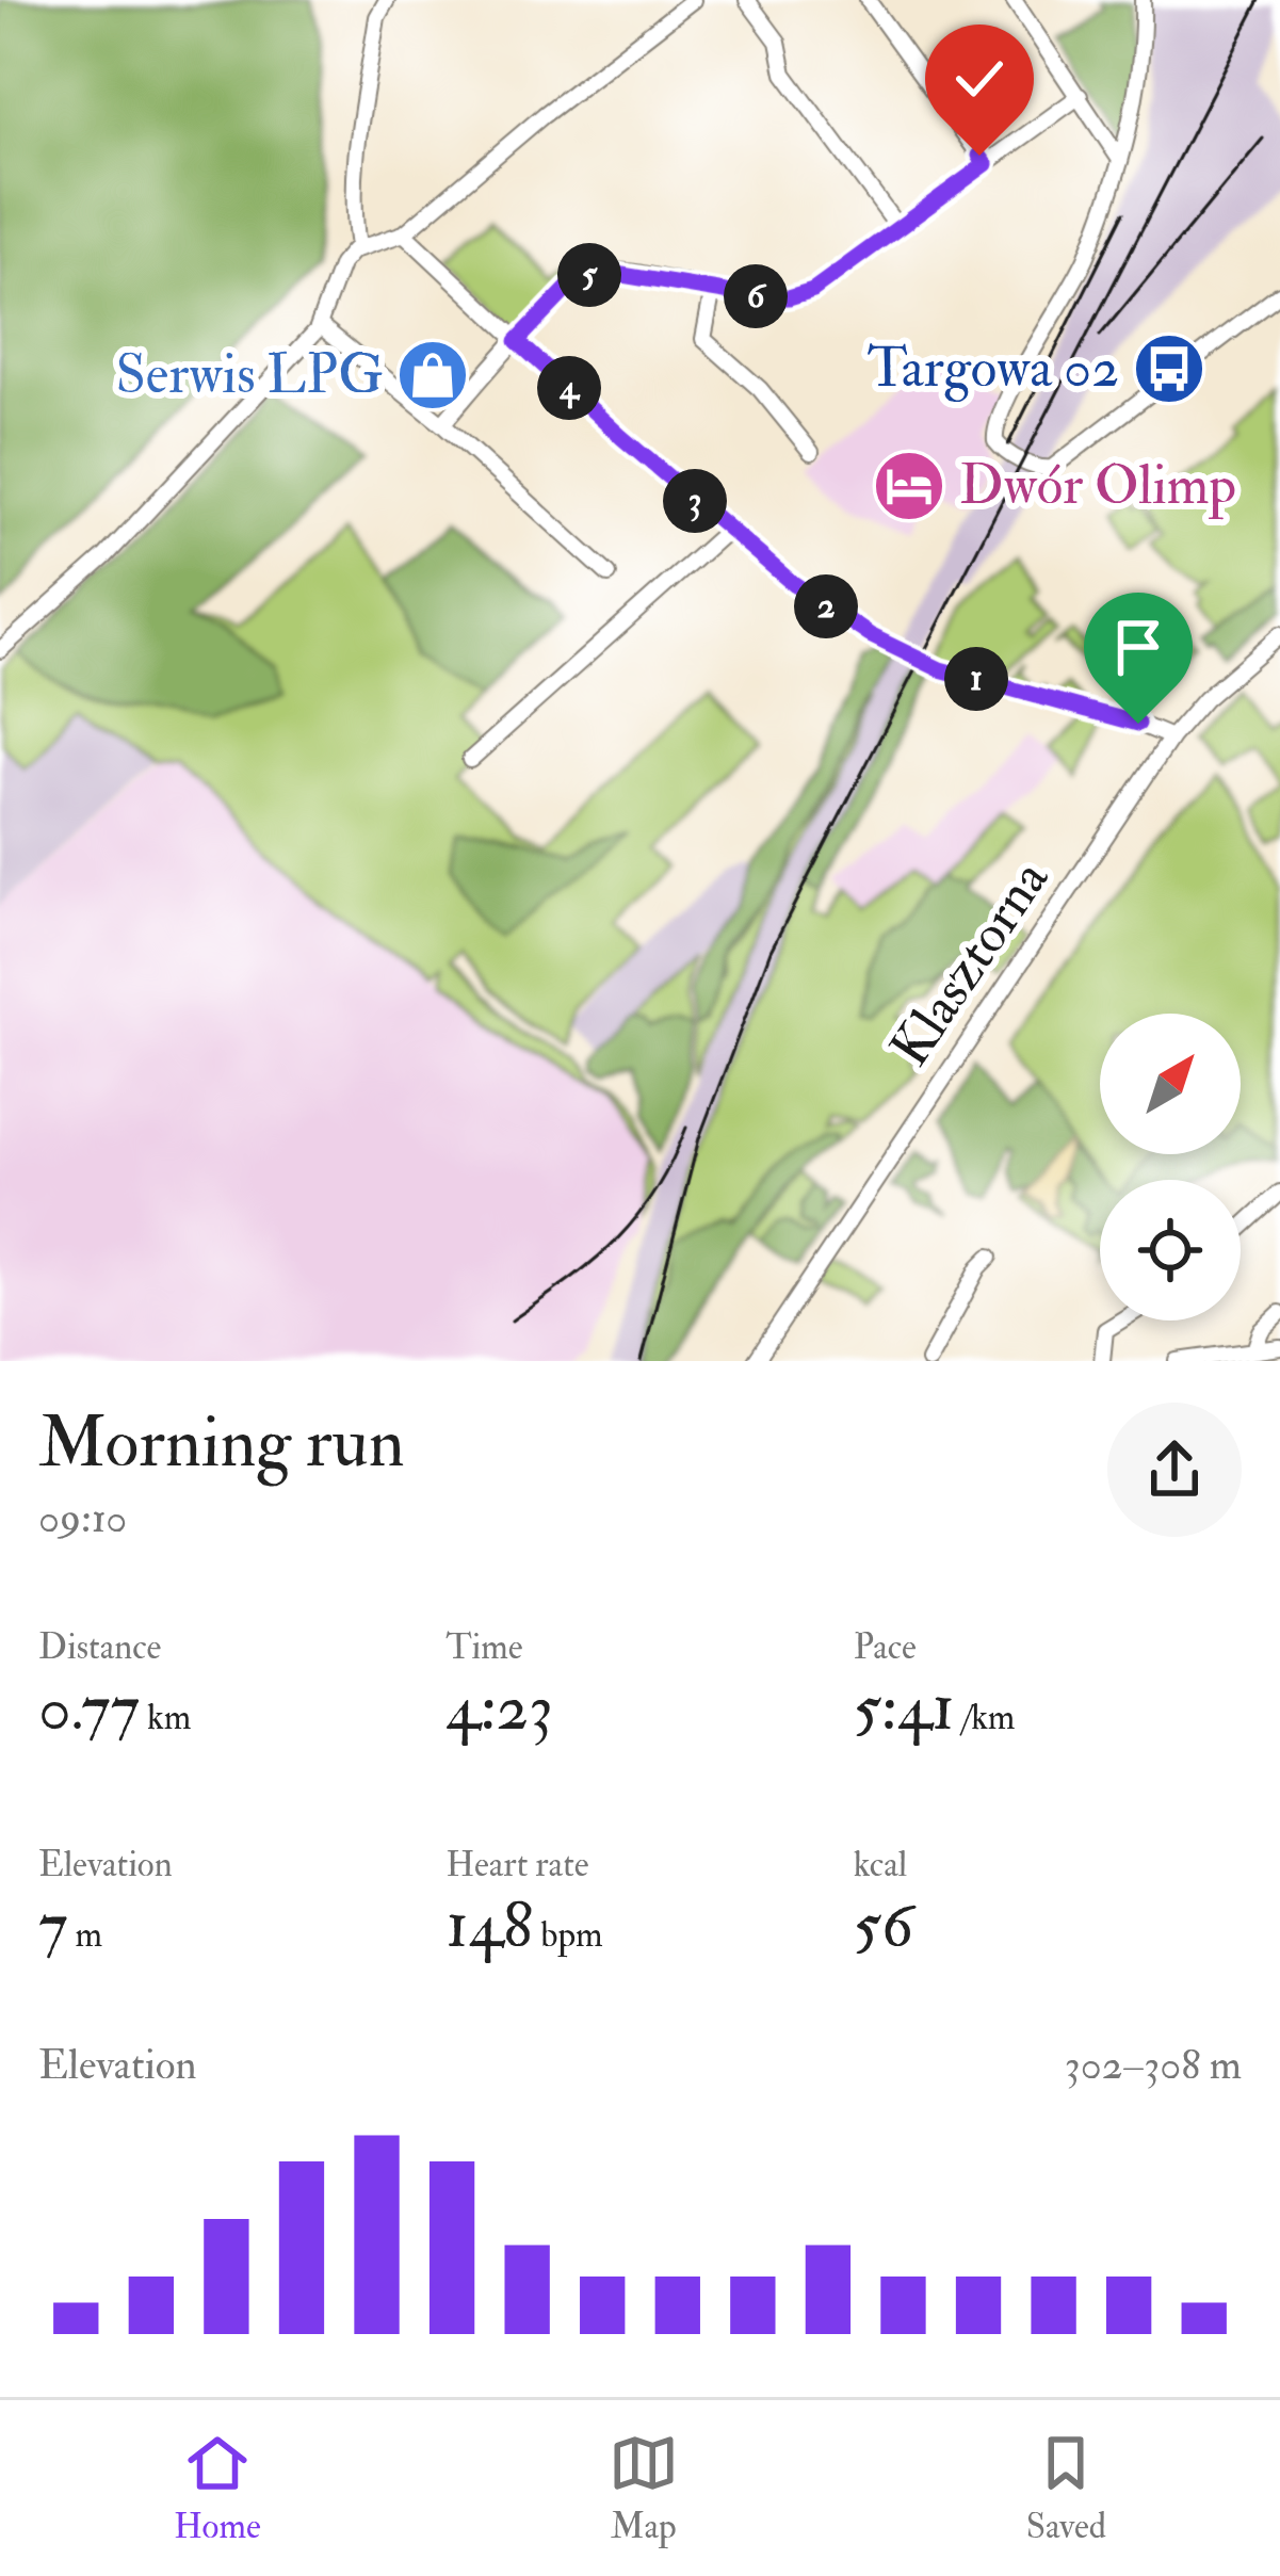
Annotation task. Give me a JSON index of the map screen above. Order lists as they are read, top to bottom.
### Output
{
  "streets": {
    "street": ["Klasztorna"]
  },
  "places": {
    "bus stop": ["Targowa 02"],
    "shop": ["Serwis LPG"],
    "hotel": ["Dwór Olimp"]
  },
  "north": "top right",
  "page": {
    "pins": [
      "5",
      "6",
      "4",
      "3",
      "2",
      "1"
    ],
    "heading": ["Morning run", "09:10"],
    "stats": [
      ["Distance", "0.77 km"],
      ["Time", "4:23"],
      ["Pace", "5:41 /km"],
      ["Elevation", "7 m"],
      ["Heart rate", "148 bpm"],
      ["kcal", "56"]
    ],
    "chart": ["Elevation", "302–308 m"],
    "tabs": ["Home", "Map", "Saved"]
  }
}
